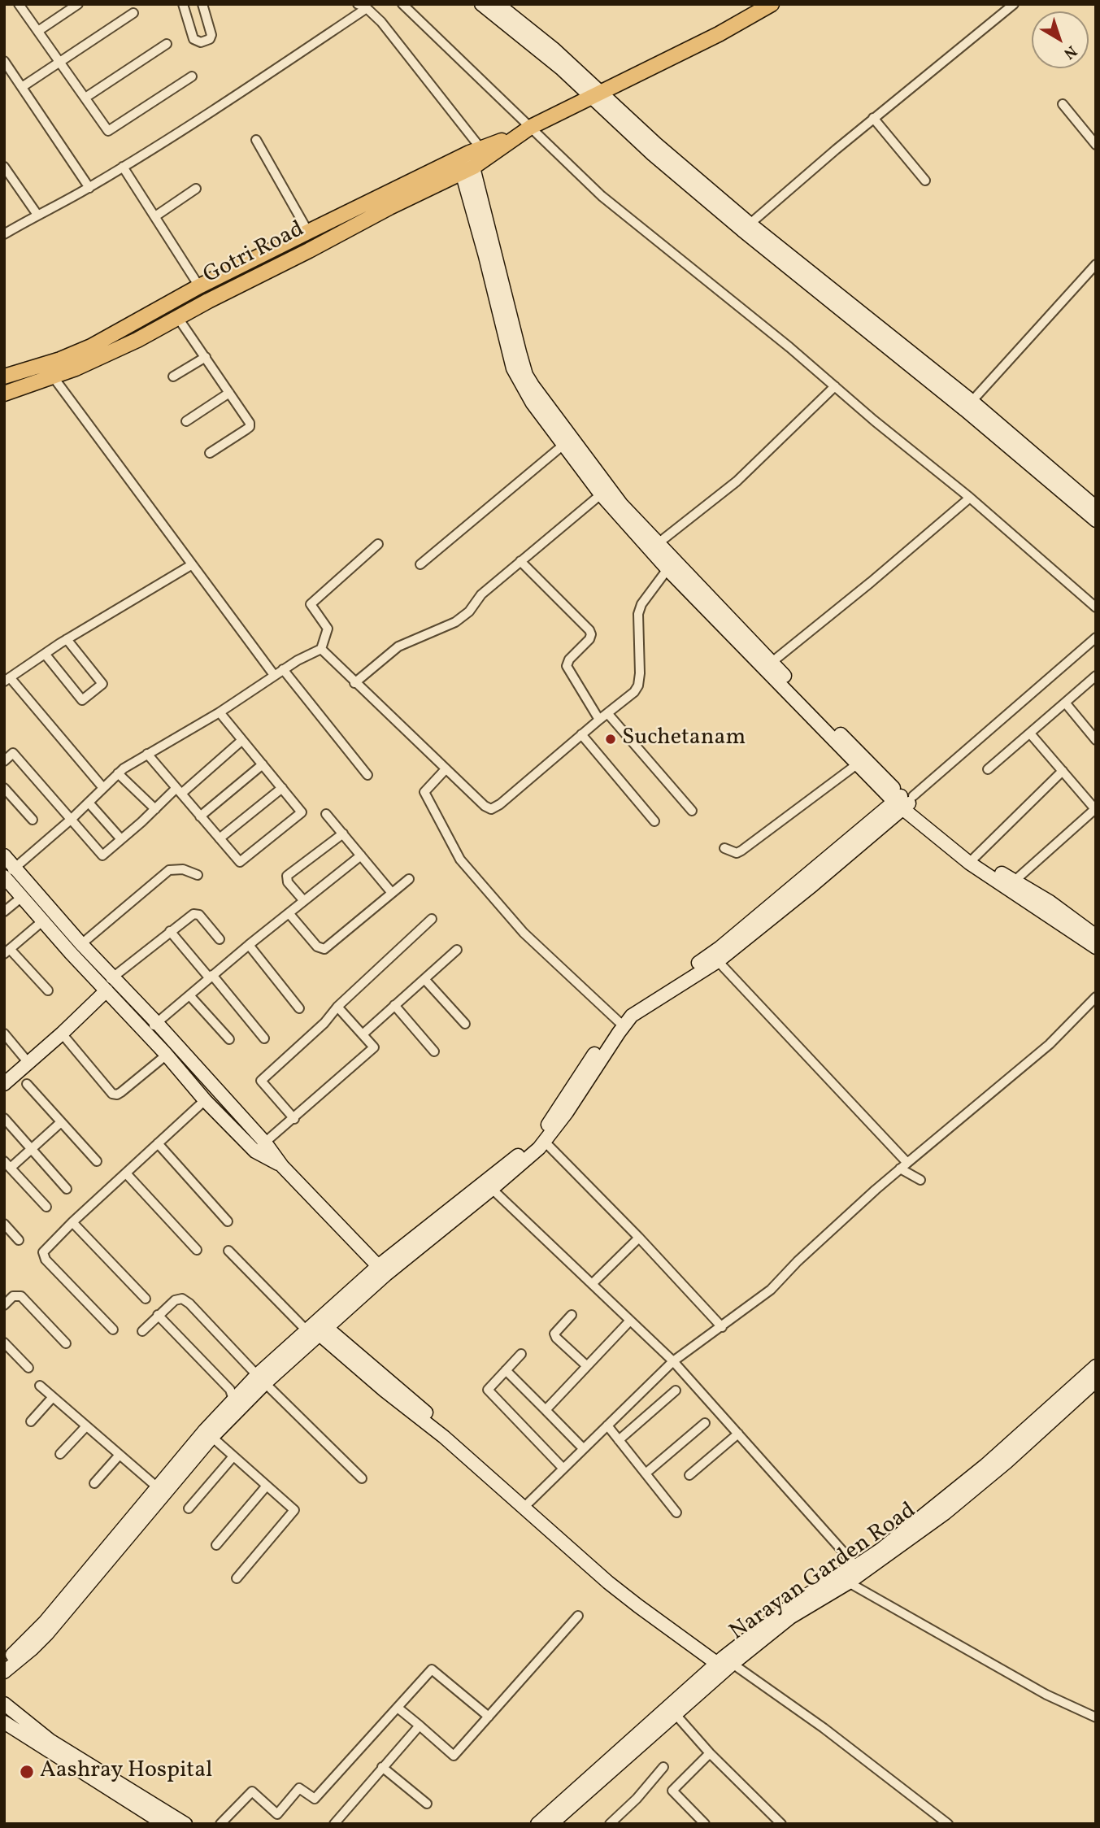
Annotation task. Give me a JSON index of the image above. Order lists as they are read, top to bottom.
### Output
{
  "streets": {
    "main road": ["Gotri Road"],
    "street": ["Narayan Garden Road"]
  },
  "places": ["Suchetanam", "Aashray Hospital"],
  "north": "bottom right"
}
